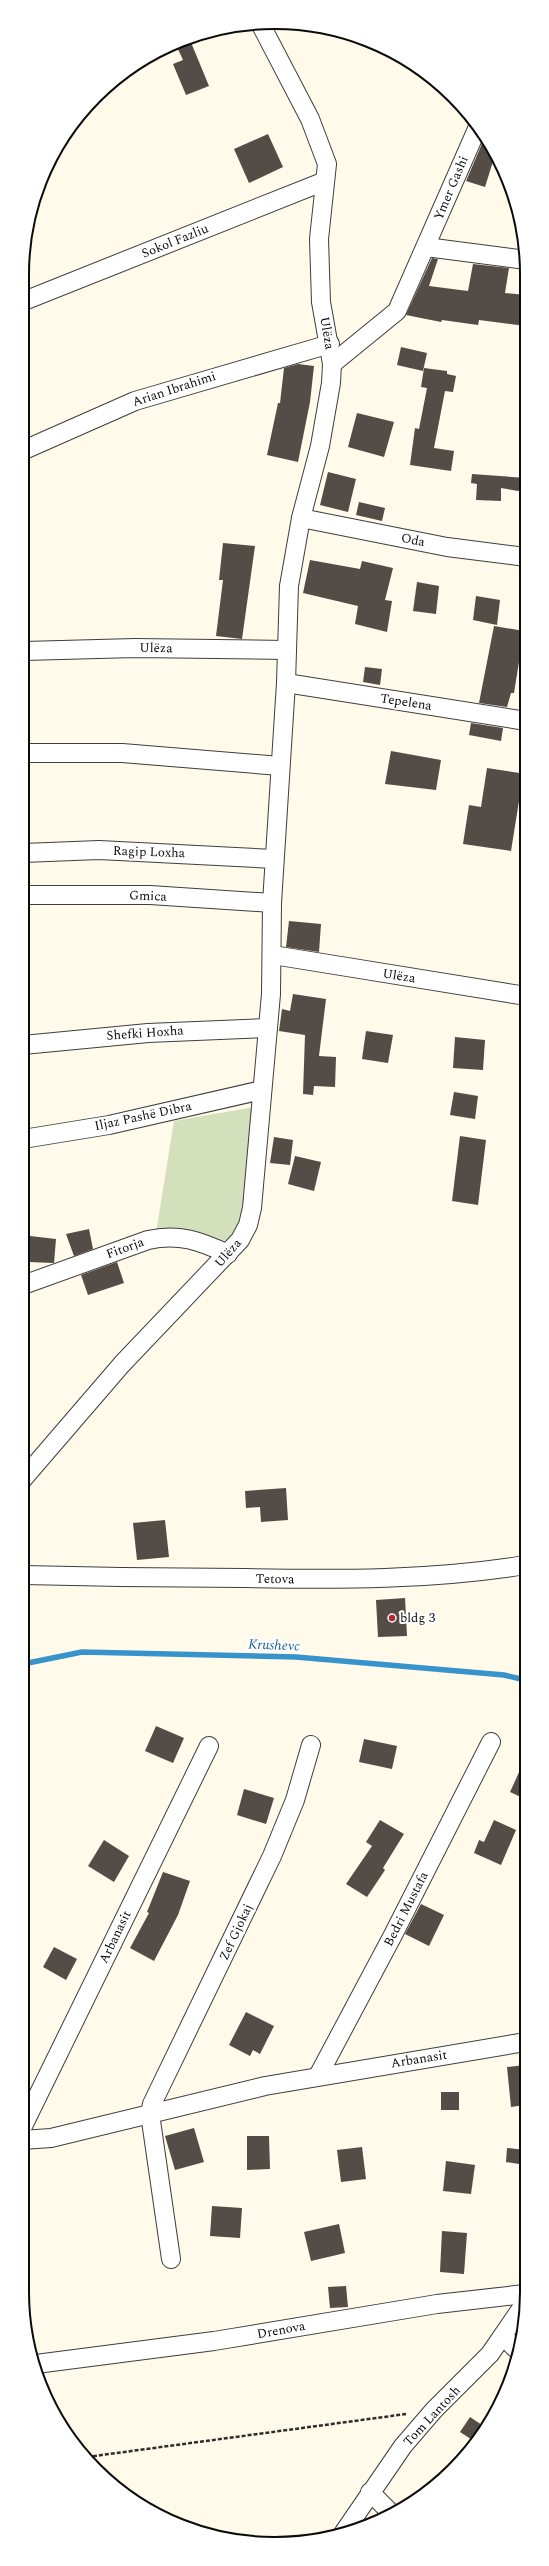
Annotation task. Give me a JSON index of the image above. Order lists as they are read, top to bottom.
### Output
{
  "streets": {
    "street": [
      "Ymer Gashi",
      "Sokol Fazliu",
      "Ulëza",
      "Arian Ibrahimi",
      "Oda",
      "Tepelena",
      "Ragip Loxha",
      "Gmica",
      "Shefki Hoxha",
      "Iljaz Pashë Dibra",
      "Fitorja",
      "Tetova",
      "Bedri Mustafa",
      "Zef Gjokaj",
      "Arbanasit",
      "Drenova",
      "Tom Lantosh"
    ]
  },
  "crossings": [
    ["Ymer Gashi", "Ulëza"],
    ["Sokol Fazliu", "Ulëza"],
    ["Ulëza", "Arian Ibrahimi"],
    ["Ulëza", "Oda"],
    ["Ulëza", "Tepelena"],
    ["Ulëza", "Ragip Loxha"],
    ["Ulëza", "Gmica"],
    ["Ulëza", "Shefki Hoxha"],
    ["Ulëza", "Iljaz Pashë Dibra"],
    ["Ulëza", "Fitorja"],
    ["Bedri Mustafa", "Arbanasit"],
    ["Zef Gjokaj", "Arbanasit"]
  ],
  "water": ["Krushevc"],
  "places": ["bldg 3"]
}
